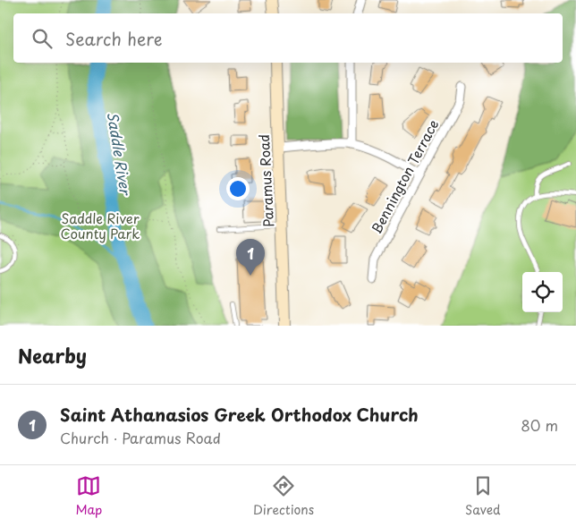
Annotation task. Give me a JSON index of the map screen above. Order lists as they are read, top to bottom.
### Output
{
  "streets": {
    "main road": ["Paramus Road"],
    "street": ["Bennington Terrace"]
  },
  "water": ["Saddle River"],
  "parks": ["Saddle River County Park"],
  "page": {
    "search": "Search here",
    "pins": "1",
    "heading": "Nearby",
    "list": [
      {
        "mark": "1",
        "name": "Saint Athanasios Greek Orthodox Church",
        "note": "Church · Paramus Road",
        "value": "80 m"
      }
    ],
    "nav": ["Map", "Directions", "Saved"]
  }
}
